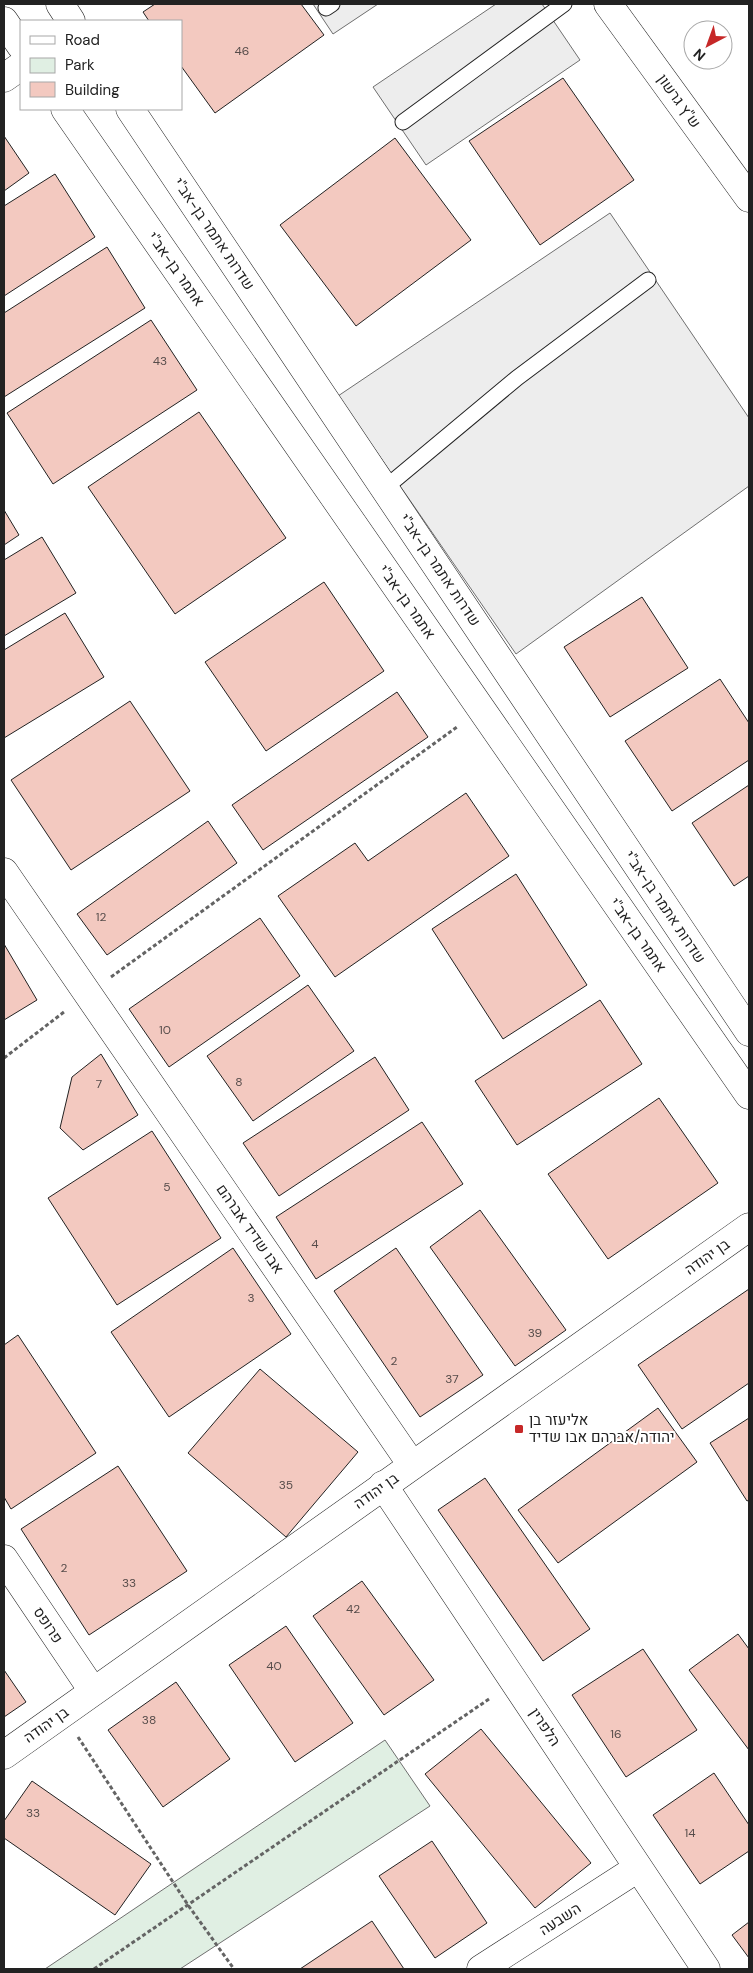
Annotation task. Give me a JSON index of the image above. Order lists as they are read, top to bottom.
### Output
{
  "streets": {
    "street": [
      "ש\"ץ גרשון",
      "שדרות אתמר בן-אב\"י",
      "אתמר בן-אב\"י",
      "אבו שדיד אברהם",
      "בן יהודה",
      "פרופס",
      "הלפרין",
      "השבעה"
    ]
  },
  "crossings": [
    ["אבו שדיד אברהם", "בן יהודה"],
    ["בן יהודה", "פרופס"],
    ["בן יהודה", "הלפרין"],
    ["הלפרין", "השבעה"]
  ],
  "places": {
    "transit": ["אליעזר בן יהודה/אברהם אבו שדיד"]
  },
  "house_numbers": [
    "46",
    "43",
    "12",
    "10",
    "8",
    "7",
    "5",
    "4",
    "3",
    "39",
    "2",
    "37",
    "35",
    "2",
    "33",
    "42",
    "40",
    "38",
    "16",
    "33",
    "14"
  ],
  "legend": ["Road", "Park", "Building"],
  "north": "bottom left"
}
